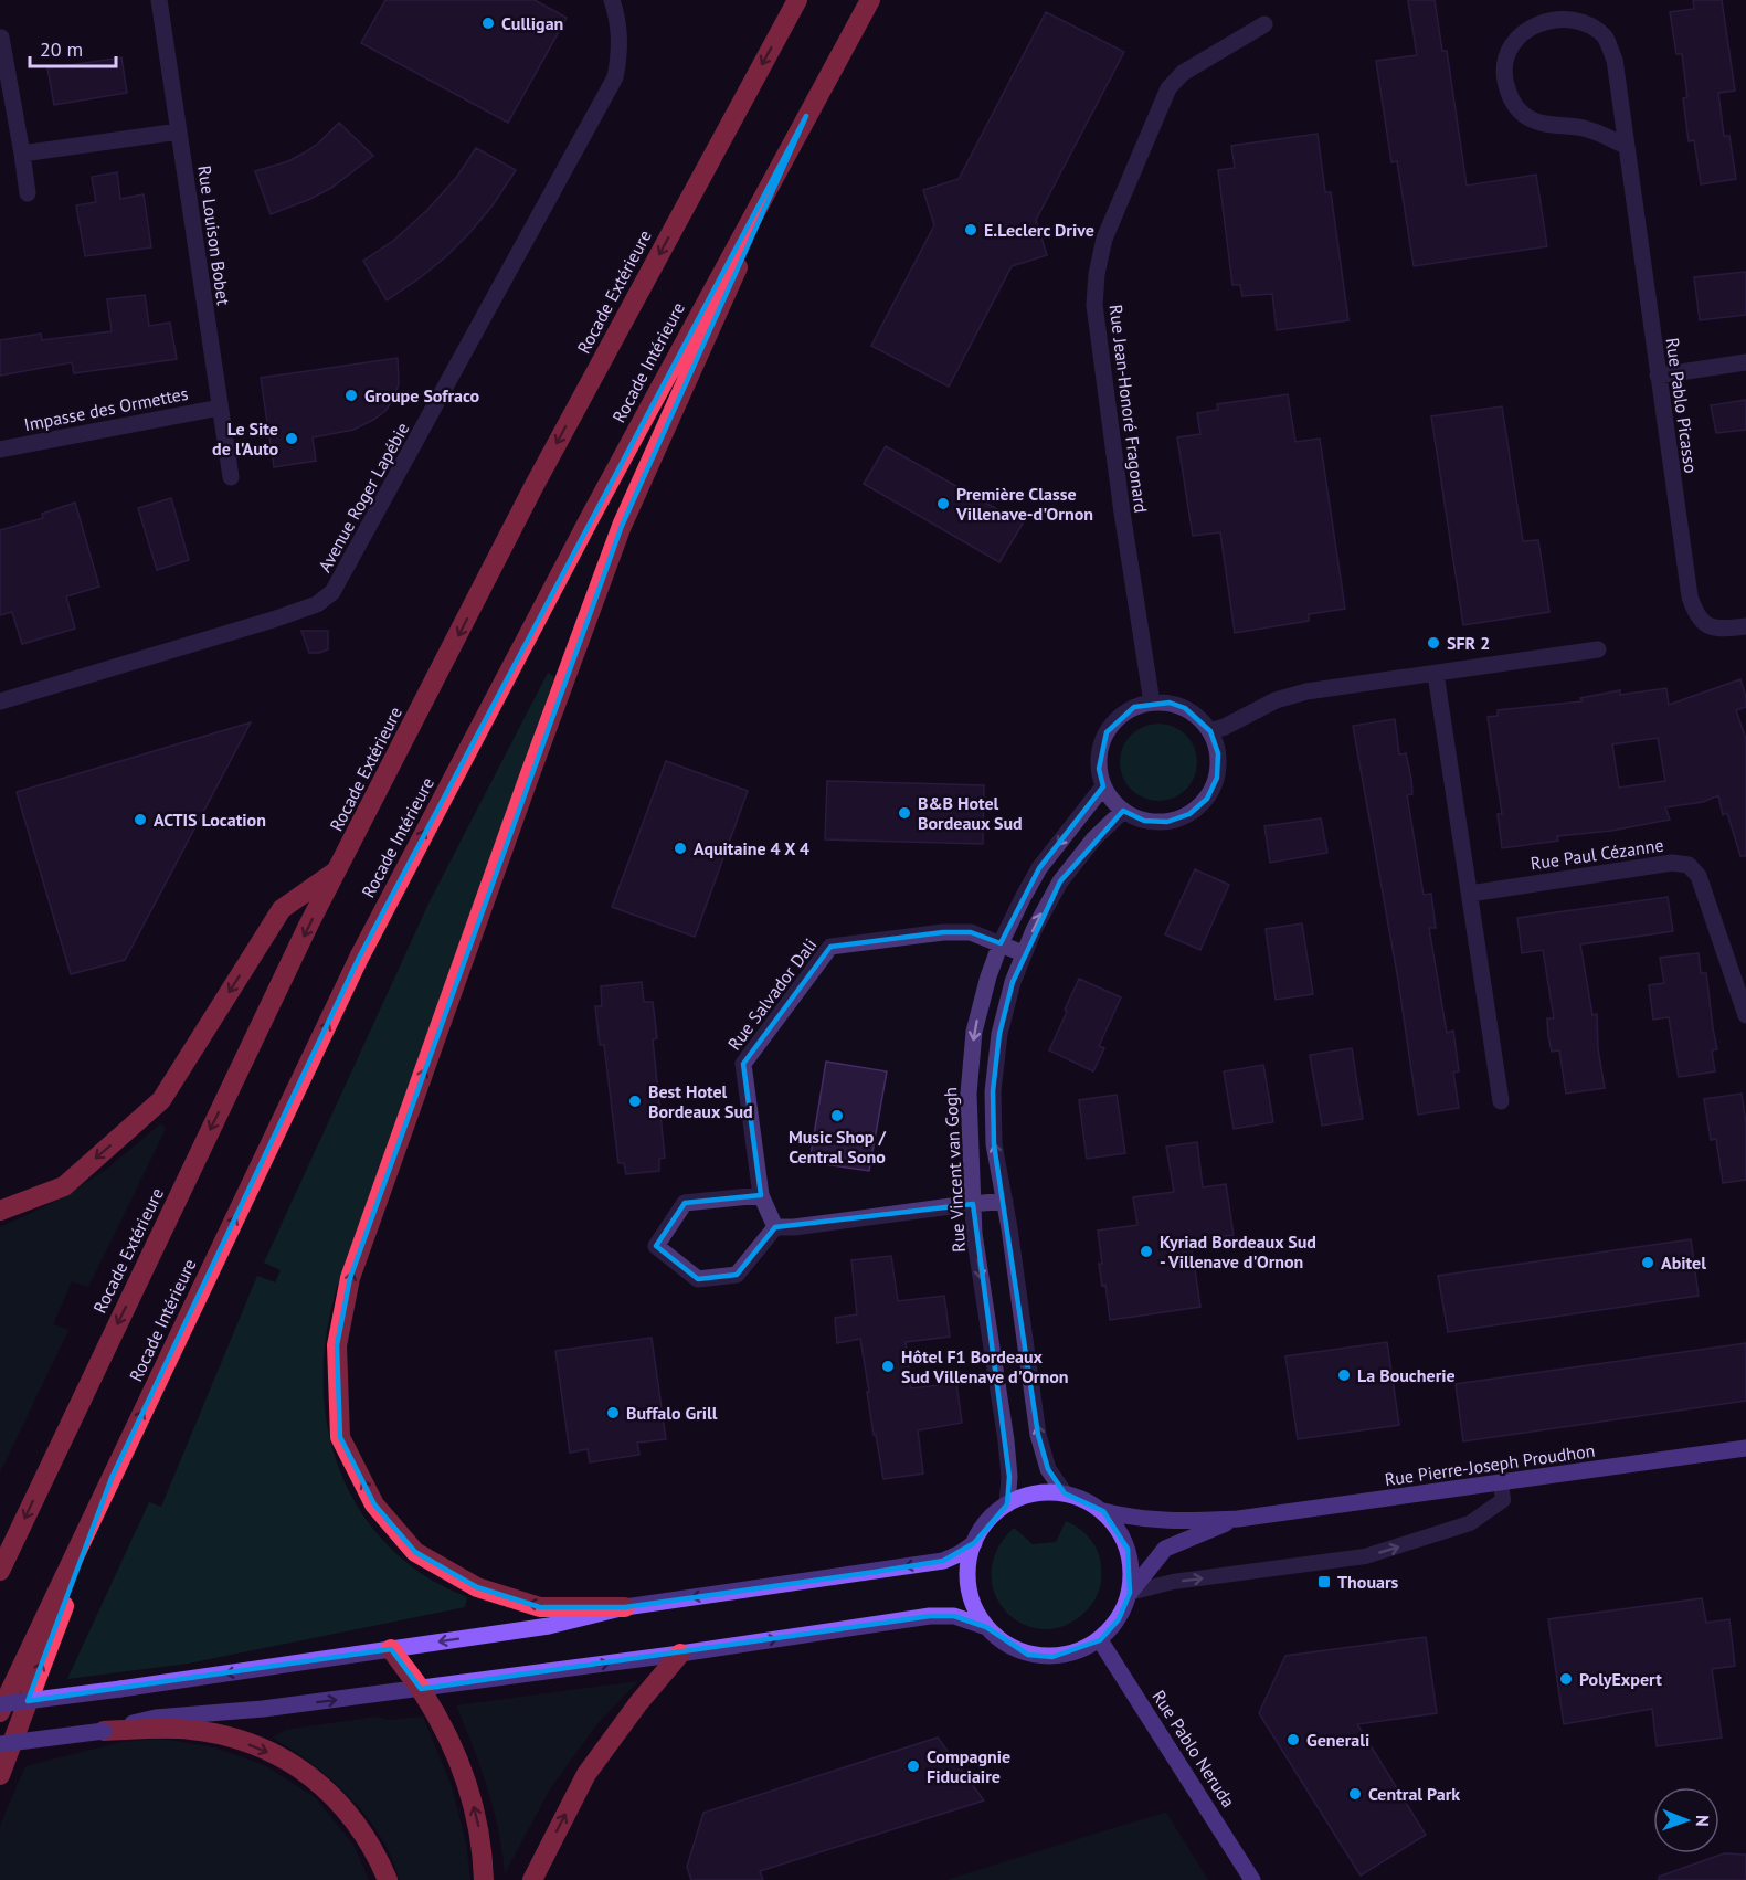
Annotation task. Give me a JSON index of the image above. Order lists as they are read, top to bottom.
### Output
{
  "streets": {
    "highway": ["Rocade Extérieure", "Rocade Intérieure"],
    "main road": ["Rue Pierre-Joseph Proudhon", "Rue Pablo Neruda"],
    "street": [
      "Rue Louison Bobet",
      "Rue Pablo Picasso",
      "Impasse des Ormettes",
      "Rue Jean-Honoré Fragonard",
      "Avenue Roger Lapébie",
      "Rue Paul Cézanne",
      "Rue Salvador Dali",
      "Rue Vincent van Gogh"
    ]
  },
  "crossings": [
    ["Rue Louison Bobet", "Impasse des Ormettes"],
    ["Rue Jean-Honoré Fragonard", "Rue Vincent van Gogh"],
    ["Rue Salvador Dali", "Rue Vincent van Gogh"],
    ["Rue Vincent van Gogh", "Rue Pierre-Joseph Proudhon"],
    ["Rue Vincent van Gogh", "Rue Pablo Neruda"],
    ["Rue Pierre-Joseph Proudhon", "Rue Pablo Neruda"]
  ],
  "one_way": ["Rocade Intérieure"],
  "places": {
    "other": [
      "Culligan",
      "E.Leclerc Drive",
      "Groupe Sofraco",
      "Le Site de l'Auto",
      "Première Classe Villenave-d'Ornon",
      "SFR 2",
      "B&B Hotel Bordeaux Sud",
      "ACTIS Location",
      "Aquitaine 4 X 4",
      "Best Hotel Bordeaux Sud",
      "Music Shop / Central Sono",
      "Kyriad Bordeaux Sud - Villenave d'Ornon",
      "Abitel",
      "Hôtel F1 Bordeaux Sud Villenave d'Ornon",
      "La Boucherie",
      "Buffalo Grill",
      "PolyExpert",
      "Generali",
      "Compagnie Fiduciaire",
      "Central Park"
    ],
    "transit": ["Thouars"]
  },
  "scale_bar": "20 m",
  "north": "right"
}
